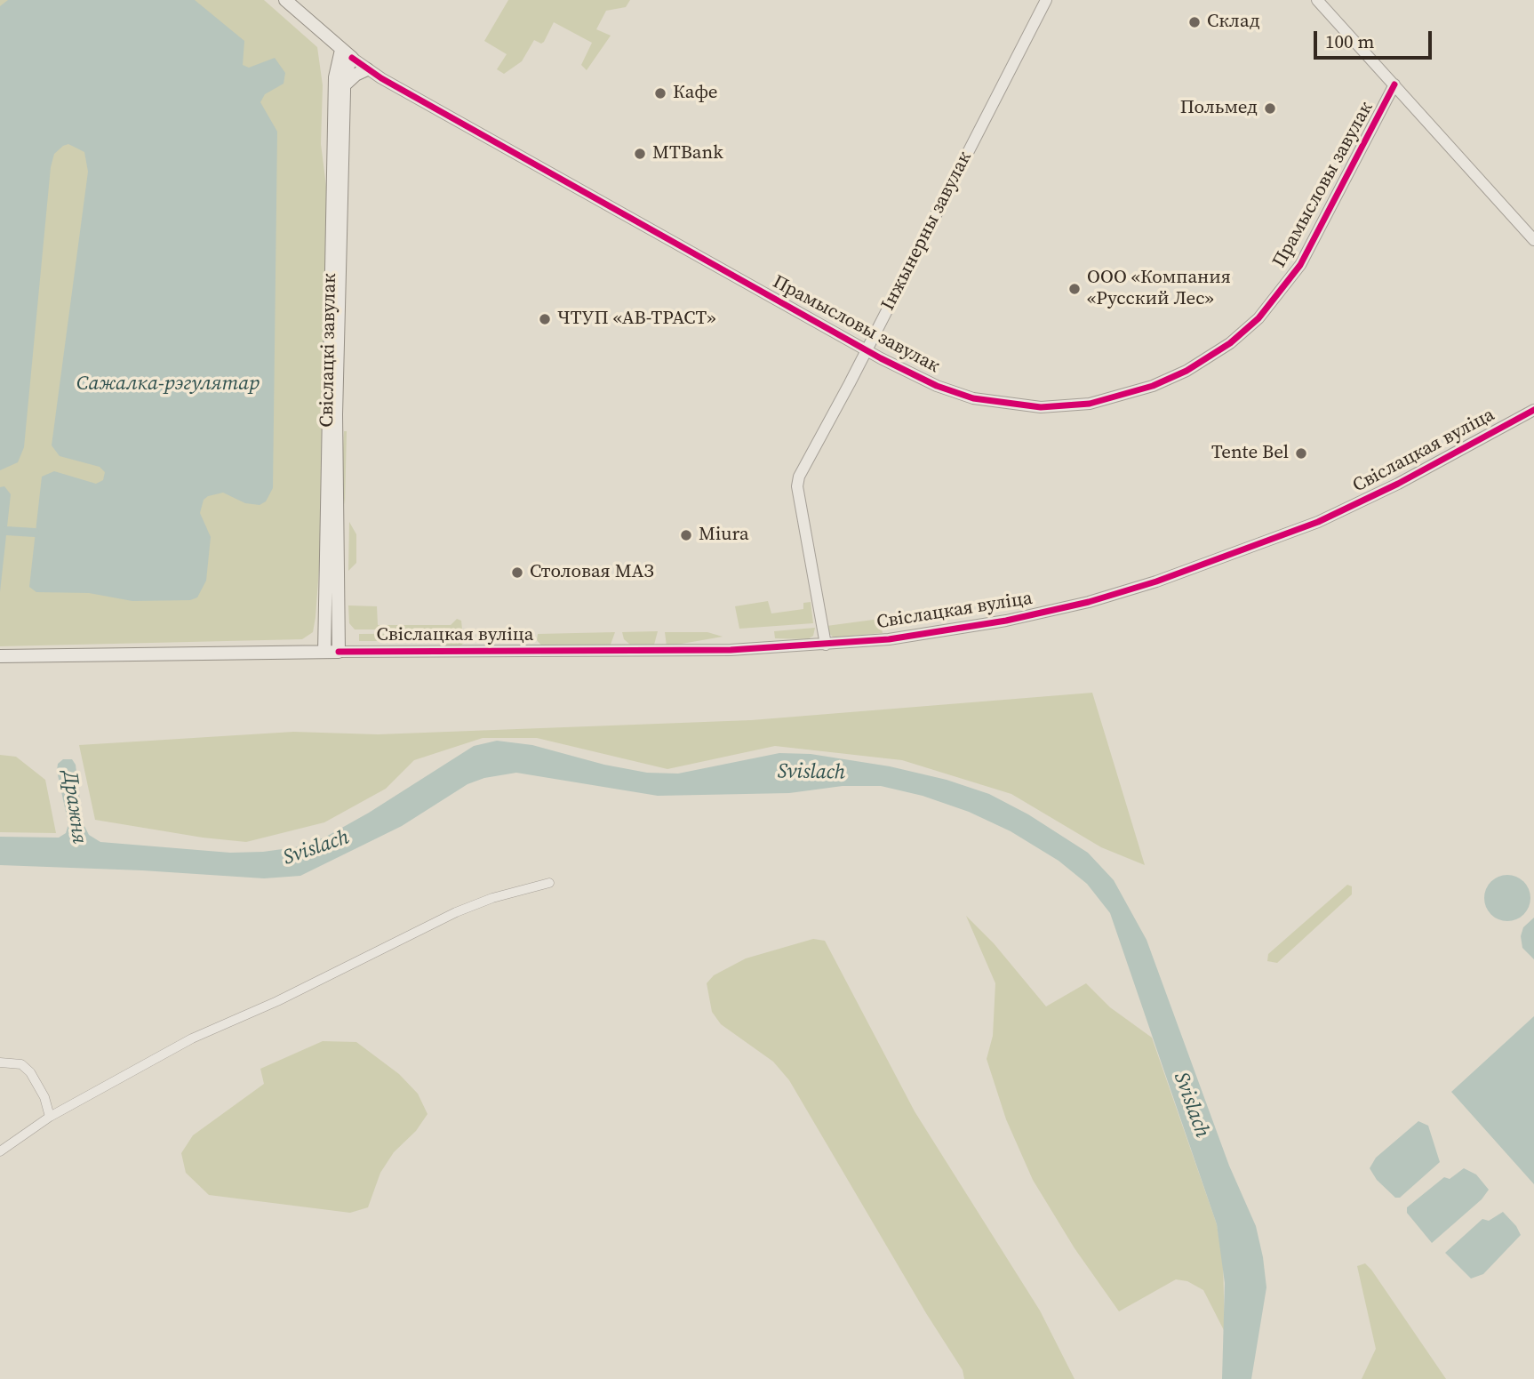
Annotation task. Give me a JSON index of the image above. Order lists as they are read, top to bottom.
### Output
{
  "streets": {
    "main road": ["Прамысловы завулак", "Свіслацкі завулак", "Свіслацкая вуліца"],
    "street": ["Інжынерны завулак"]
  },
  "crossings": [
    ["Прамысловы завулак", "Інжынерны завулак"],
    ["Прамысловы завулак", "Свіслацкі завулак"],
    ["Інжынерны завулак", "Свіслацкая вуліца"],
    ["Свіслацкі завулак", "Свіслацкая вуліца"]
  ],
  "water": ["Сажалка-рэгулятар", "Svislach", "Дражня"],
  "places": [
    "Склад",
    "Кафе",
    "Польмед",
    "MTBank",
    "ООО «Компания «Русский Лес»",
    "ЧТУП «АВ-ТРАСТ»",
    "Tente Bel",
    "Miura",
    "Столовая МАЗ"
  ],
  "scale_bar": "100 m"
}
